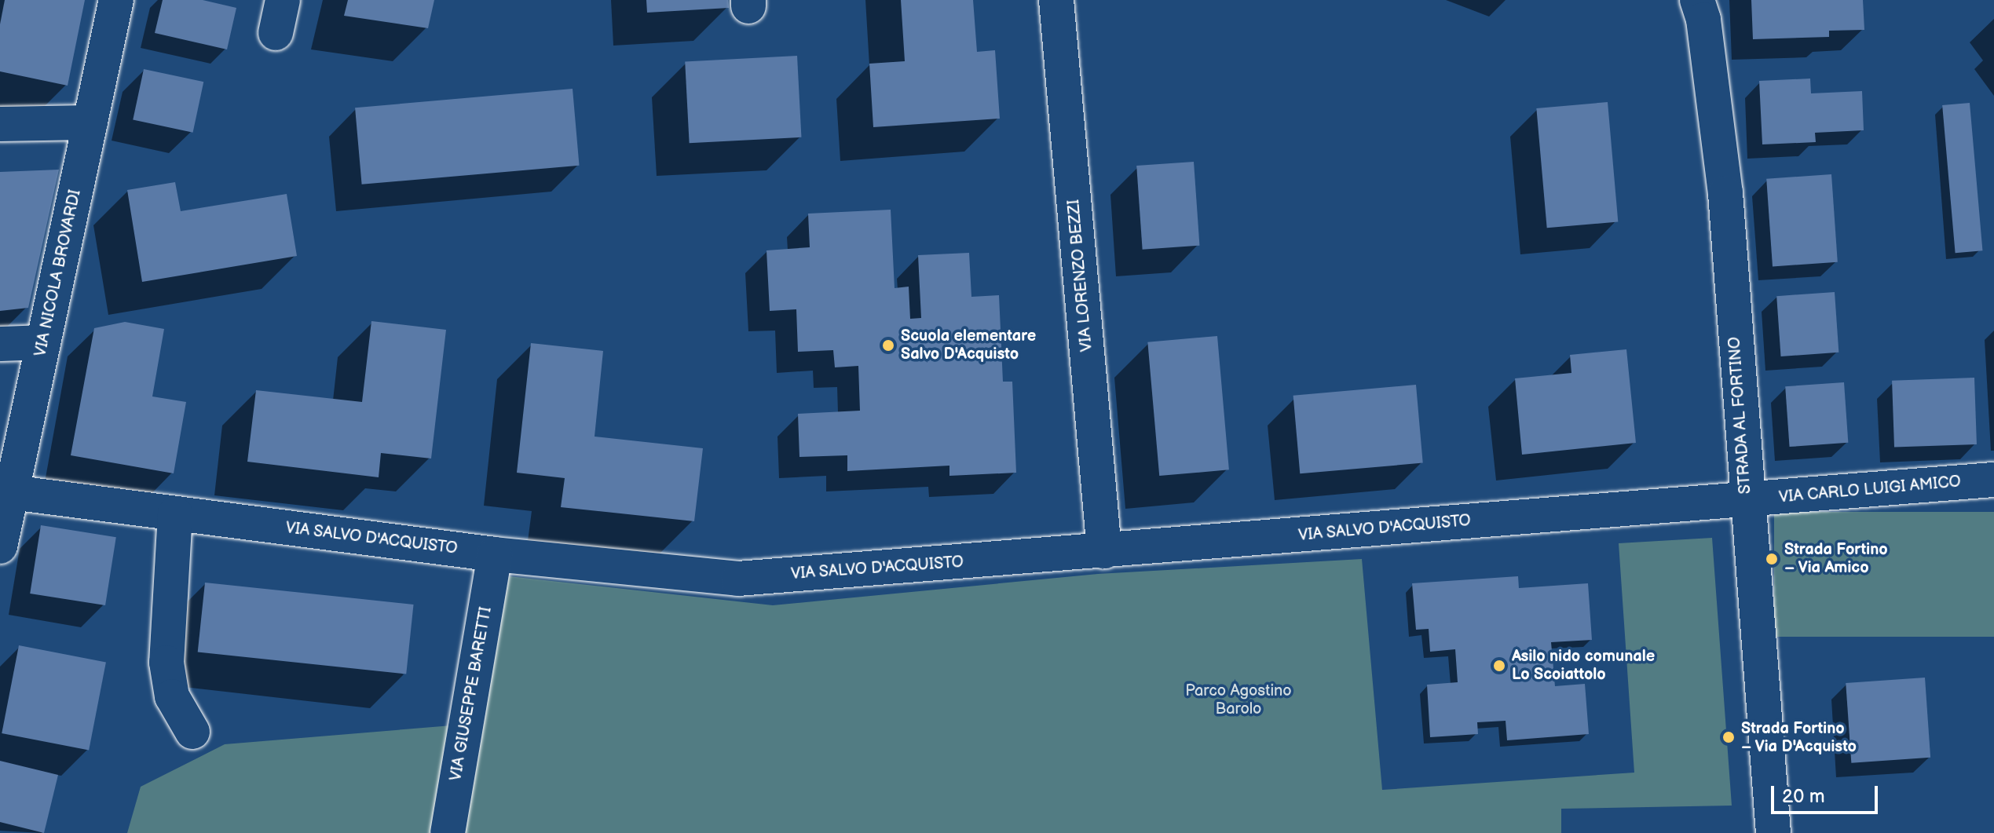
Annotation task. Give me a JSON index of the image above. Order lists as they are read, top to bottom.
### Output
{
  "streets": {
    "street": [
      "VIA NICOLA BROVARDI",
      "VIA LORENZO BEZZI",
      "STRADA AL FORTINO",
      "VIA CARLO LUIGI AMICO",
      "VIA SALVO D'ACQUISTO",
      "VIA GIUSEPPE BARETTI"
    ]
  },
  "crossings": [
    ["VIA NICOLA BROVARDI", "VIA SALVO D'ACQUISTO"],
    ["VIA LORENZO BEZZI", "VIA SALVO D'ACQUISTO"],
    ["STRADA AL FORTINO", "VIA CARLO LUIGI AMICO"],
    ["STRADA AL FORTINO", "VIA SALVO D'ACQUISTO"],
    ["VIA CARLO LUIGI AMICO", "VIA SALVO D'ACQUISTO"],
    ["VIA SALVO D'ACQUISTO", "VIA GIUSEPPE BARETTI"]
  ],
  "parks": ["Parco Agostino Barolo"],
  "places": [
    "Scuola elementare Salvo D'Acquisto",
    "Strada Fortino – Via Amico",
    "Asilo nido comunale Lo Scoiattolo",
    "Strada Fortino – Via D'Acquisto"
  ],
  "scale_bar": "20 m"
}
